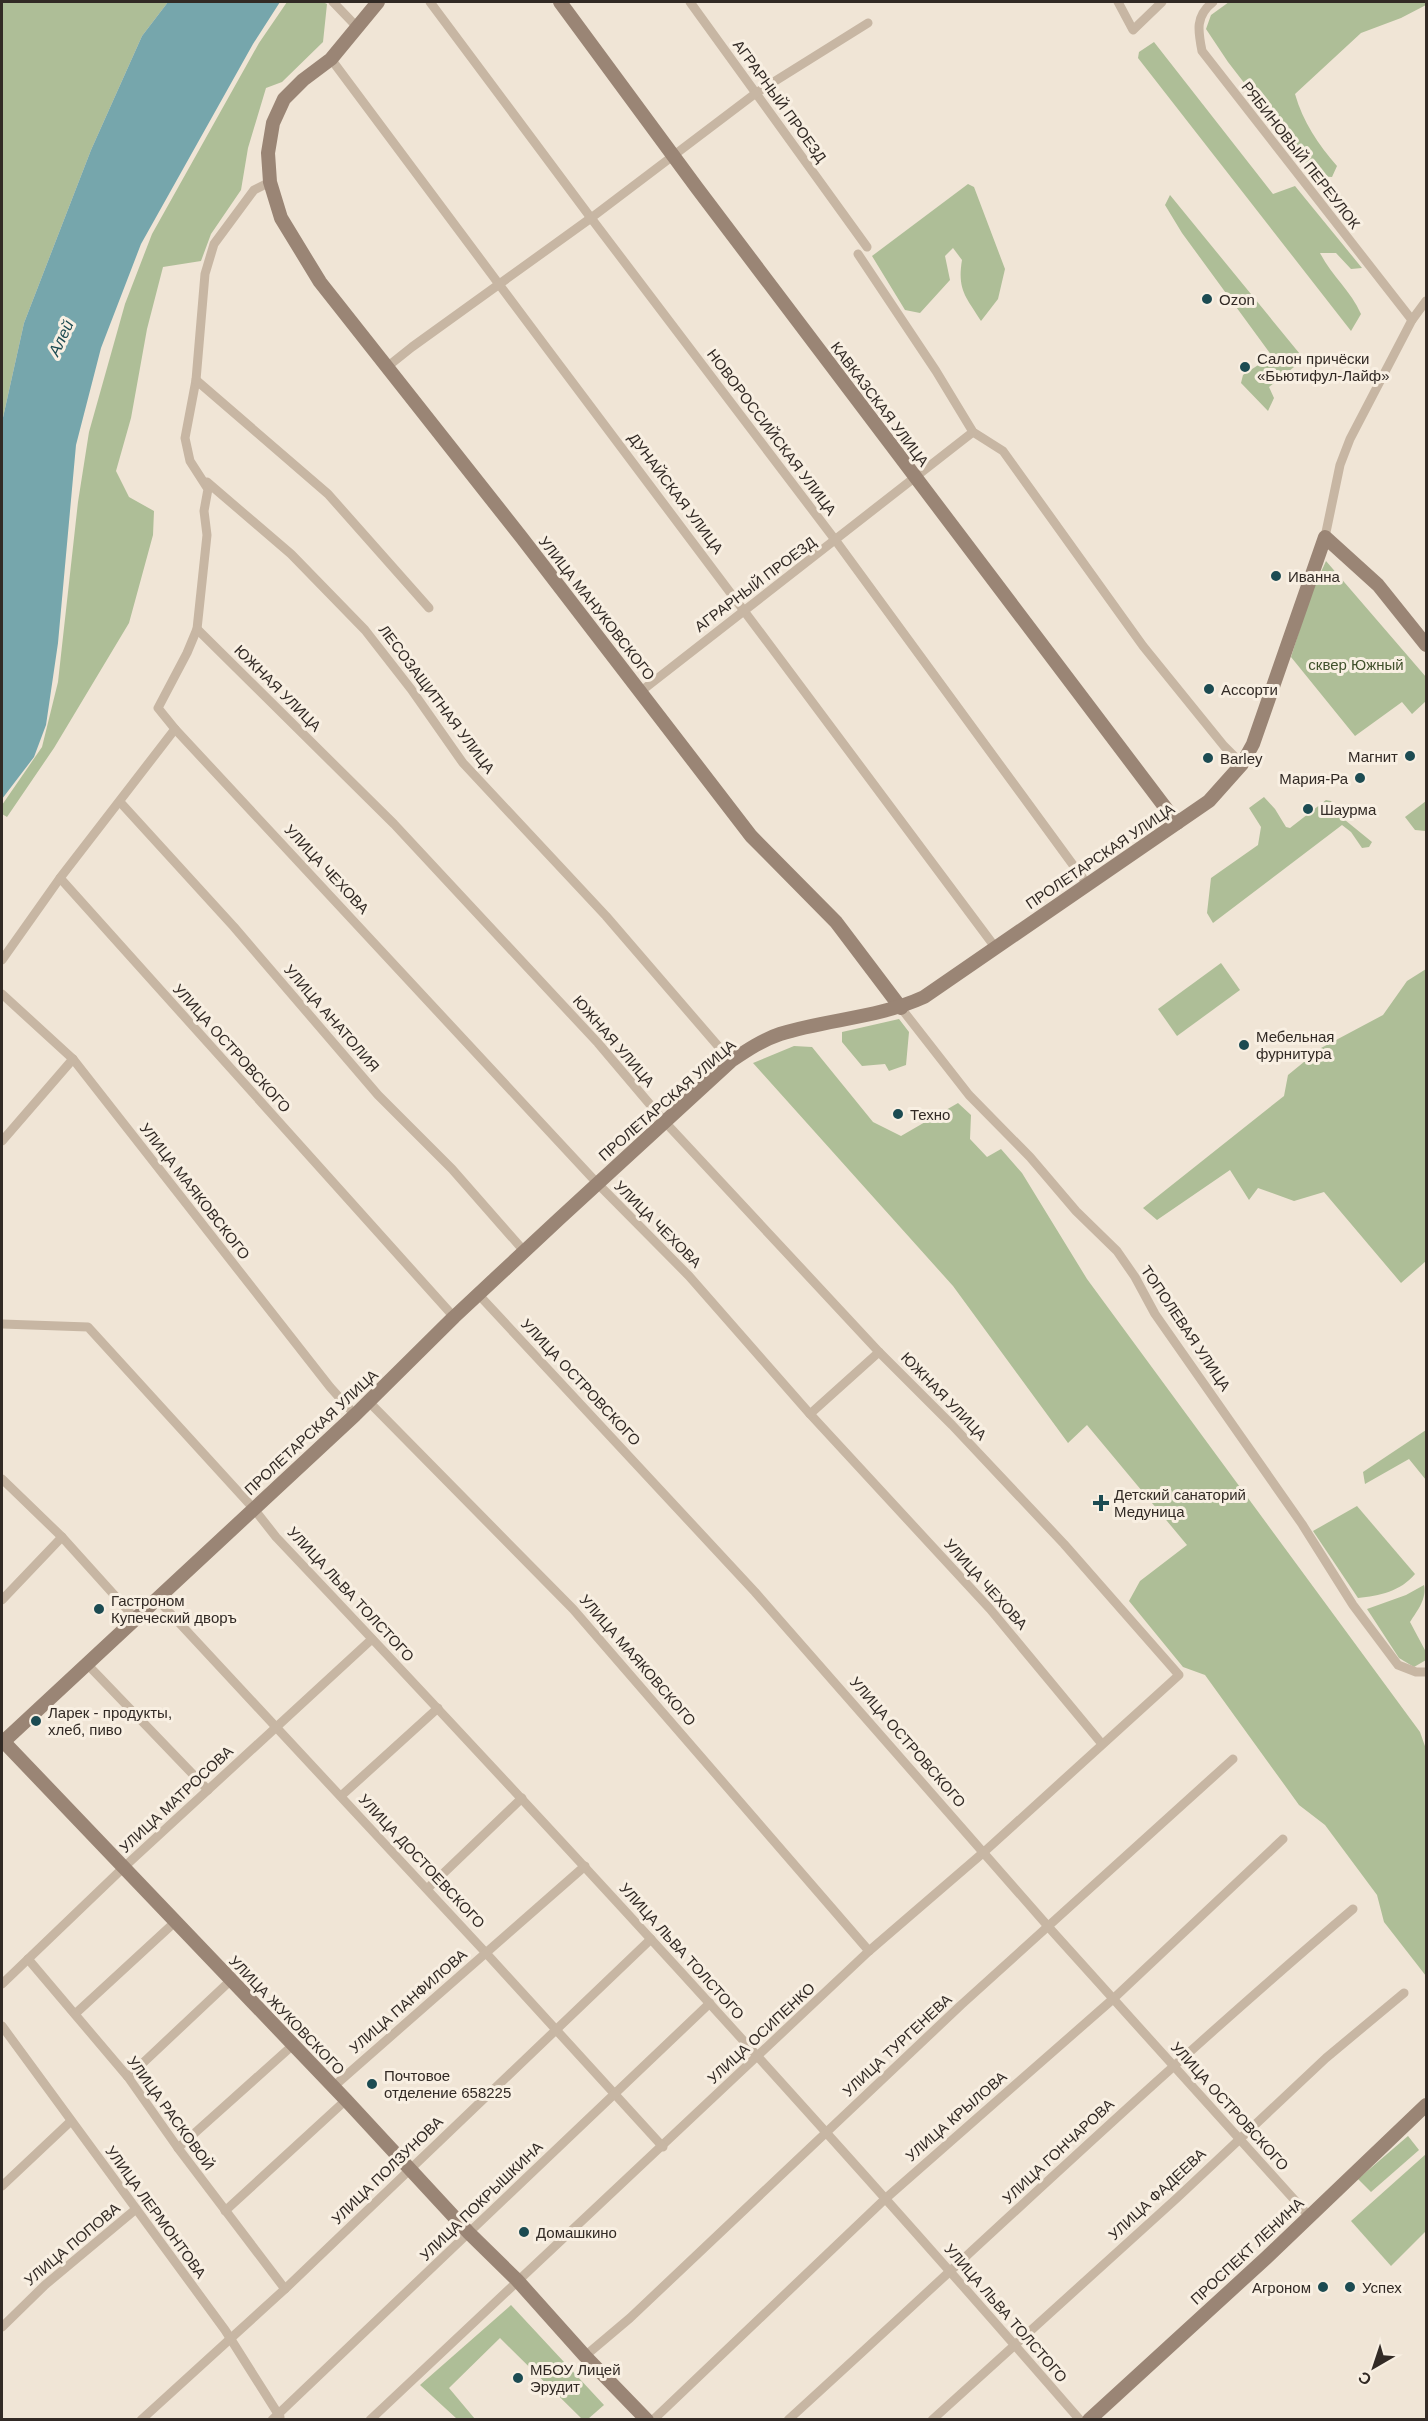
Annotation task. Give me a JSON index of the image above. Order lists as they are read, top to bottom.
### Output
{
  "streets": {
    "street": [
      "АГРАРНЫЙ ПРОЕЗД",
      "РЯБИНОВЫЙ ПЕРЕУЛОК",
      "КАВКАЗСКАЯ УЛИЦА",
      "НОВОРОССИЙСКАЯ УЛИЦА",
      "ДУНАЙСКАЯ УЛИЦА",
      "УЛИЦА МАНУКОВСКОГО",
      "ЮЖНАЯ УЛИЦА",
      "ЛЕСОЗАЩИТНАЯ УЛИЦА",
      "ПРОЛЕТАРСКАЯ УЛИЦА",
      "УЛИЦА ЧЕХОВА",
      "УЛИЦА АНАТОЛИЯ",
      "УЛИЦА ОСТРОВСКОГО",
      "УЛИЦА МАЯКОВСКОГО",
      "ТОПОЛЕВАЯ УЛИЦА",
      "УЛИЦА ЛЬВА ТОЛСТОГО",
      "УЛИЦА МАТРОСОВА",
      "УЛИЦА ДОСТОЕВСКОГО",
      "УЛИЦА ПАНФИЛОВА",
      "УЛИЦА ЖУКОВСКОГО",
      "УЛИЦА ОСИПЕНКО",
      "УЛИЦА ТУРГЕНЕВА",
      "УЛИЦА РАСКОВОЙ",
      "УЛИЦА КРЫЛОВА",
      "УЛИЦА ГОНЧАРОВА",
      "УЛИЦА ПОЛЗУНОВА",
      "УЛИЦА ФАДЕЕВА",
      "УЛИЦА ПОКРЫШКИНА",
      "УЛИЦА ЛЕРМОНТОВА",
      "УЛИЦА ПОПОВА",
      "ПРОСПЕКТ ЛЕНИНА"
    ]
  },
  "crossings": [
    ["АГРАРНЫЙ ПРОЕЗД", "КАВКАЗСКАЯ УЛИЦА"],
    ["АГРАРНЫЙ ПРОЕЗД", "НОВОРОССИЙСКАЯ УЛИЦА"],
    ["АГРАРНЫЙ ПРОЕЗД", "ДУНАЙСКАЯ УЛИЦА"],
    ["АГРАРНЫЙ ПРОЕЗД", "УЛИЦА МАНУКОВСКОГО"],
    ["РЯБИНОВЫЙ ПЕРЕУЛОК", "ПРОЛЕТАРСКАЯ УЛИЦА"],
    ["КАВКАЗСКАЯ УЛИЦА", "ПРОЛЕТАРСКАЯ УЛИЦА"],
    ["НОВОРОССИЙСКАЯ УЛИЦА", "ПРОЛЕТАРСКАЯ УЛИЦА"],
    ["ДУНАЙСКАЯ УЛИЦА", "УЛИЦА МАНУКОВСКОГО"],
    ["ДУНАЙСКАЯ УЛИЦА", "ПРОЛЕТАРСКАЯ УЛИЦА"],
    ["УЛИЦА МАНУКОВСКОГО", "ПРОЛЕТАРСКАЯ УЛИЦА"],
    ["УЛИЦА МАНУКОВСКОГО", "ТОПОЛЕВАЯ УЛИЦА"],
    ["ЮЖНАЯ УЛИЦА", "ПРОЛЕТАРСКАЯ УЛИЦА"],
    ["ЮЖНАЯ УЛИЦА", "УЛИЦА ЧЕХОВА"],
    ["ЮЖНАЯ УЛИЦА", "УЛИЦА ОСИПЕНКО"],
    ["ЛЕСОЗАЩИТНАЯ УЛИЦА", "ПРОЛЕТАРСКАЯ УЛИЦА"],
    ["ПРОЛЕТАРСКАЯ УЛИЦА", "УЛИЦА ЧЕХОВА"],
    ["ПРОЛЕТАРСКАЯ УЛИЦА", "УЛИЦА АНАТОЛИЯ"],
    ["ПРОЛЕТАРСКАЯ УЛИЦА", "УЛИЦА ОСТРОВСКОГО"],
    ["ПРОЛЕТАРСКАЯ УЛИЦА", "УЛИЦА МАЯКОВСКОГО"],
    ["ПРОЛЕТАРСКАЯ УЛИЦА", "ТОПОЛЕВАЯ УЛИЦА"],
    ["ПРОЛЕТАРСКАЯ УЛИЦА", "УЛИЦА ЛЬВА ТОЛСТОГО"],
    ["ПРОЛЕТАРСКАЯ УЛИЦА", "УЛИЦА ДОСТОЕВСКОГО"],
    ["ПРОЛЕТАРСКАЯ УЛИЦА", "УЛИЦА ЖУКОВСКОГО"],
    ["УЛИЦА ЧЕХОВА", "УЛИЦА ОСИПЕНКО"],
    ["УЛИЦА ОСТРОВСКОГО", "УЛИЦА ОСИПЕНКО"],
    ["УЛИЦА ОСТРОВСКОГО", "УЛИЦА ТУРГЕНЕВА"],
    ["УЛИЦА ОСТРОВСКОГО", "УЛИЦА КРЫЛОВА"],
    ["УЛИЦА ОСТРОВСКОГО", "УЛИЦА ГОНЧАРОВА"],
    ["УЛИЦА ОСТРОВСКОГО", "УЛИЦА ФАДЕЕВА"],
    ["УЛИЦА ОСТРОВСКОГО", "ПРОСПЕКТ ЛЕНИНА"],
    ["УЛИЦА МАЯКОВСКОГО", "УЛИЦА ОСИПЕНКО"],
    ["УЛИЦА ЛЬВА ТОЛСТОГО", "УЛИЦА МАТРОСОВА"],
    ["УЛИЦА ЛЬВА ТОЛСТОГО", "УЛИЦА ПАНФИЛОВА"],
    ["УЛИЦА ЛЬВА ТОЛСТОГО", "УЛИЦА ОСИПЕНКО"],
    ["УЛИЦА ЛЬВА ТОЛСТОГО", "УЛИЦА ТУРГЕНЕВА"],
    ["УЛИЦА ЛЬВА ТОЛСТОГО", "УЛИЦА КРЫЛОВА"],
    ["УЛИЦА ЛЬВА ТОЛСТОГО", "УЛИЦА ГОНЧАРОВА"],
    ["УЛИЦА ЛЬВА ТОЛСТОГО", "УЛИЦА ПОЛЗУНОВА"],
    ["УЛИЦА ЛЬВА ТОЛСТОГО", "УЛИЦА ФАДЕЕВА"],
    ["УЛИЦА ЛЬВА ТОЛСТОГО", "УЛИЦА ПОКРЫШКИНА"],
    ["УЛИЦА МАТРОСОВА", "УЛИЦА ДОСТОЕВСКОГО"],
    ["УЛИЦА МАТРОСОВА", "УЛИЦА ЖУКОВСКОГО"],
    ["УЛИЦА МАТРОСОВА", "УЛИЦА РАСКОВОЙ"],
    ["УЛИЦА ДОСТОЕВСКОГО", "УЛИЦА ПАНФИЛОВА"],
    ["УЛИЦА ДОСТОЕВСКОГО", "УЛИЦА ОСИПЕНКО"],
    ["УЛИЦА ДОСТОЕВСКОГО", "УЛИЦА ПОЛЗУНОВА"],
    ["УЛИЦА ДОСТОЕВСКОГО", "УЛИЦА ПОКРЫШКИНА"],
    ["УЛИЦА ПАНФИЛОВА", "УЛИЦА ЖУКОВСКОГО"],
    ["УЛИЦА ЖУКОВСКОГО", "УЛИЦА ОСИПЕНКО"],
    ["УЛИЦА ЖУКОВСКОГО", "УЛИЦА ТУРГЕНЕВА"],
    ["УЛИЦА ЖУКОВСКОГО", "УЛИЦА ПОЛЗУНОВА"],
    ["УЛИЦА ЖУКОВСКОГО", "УЛИЦА ПОКРЫШКИНА"],
    ["УЛИЦА РАСКОВОЙ", "УЛИЦА ПОЛЗУНОВА"],
    ["УЛИЦА ПОЛЗУНОВА", "УЛИЦА ЛЕРМОНТОВА"],
    ["УЛИЦА ПОКРЫШКИНА", "УЛИЦА ЛЕРМОНТОВА"],
    ["УЛИЦА ЛЕРМОНТОВА", "УЛИЦА ПОПОВА"]
  ],
  "water": ["Алей"],
  "parks": ["сквер Южный"],
  "places": {
    "other": [
      "Ozon",
      "Салон причёски «Бьютифул-Лайф»",
      "Иванна",
      "Ассорти",
      "Магнит",
      "Barley",
      "Мария-Ра",
      "Шаурма",
      "Мебельная фурнитура",
      "Техно",
      "Гастроном Купеческий дворъ",
      "Ларек - продукты, хлеб, пиво",
      "Почтовое отделение 658225",
      "Домашкино",
      "Агроном",
      "Успех",
      "МБОУ Лицей Эрудит"
    ],
    "health": ["Детский санаторий Медуница"]
  },
  "north": "bottom left"
}
